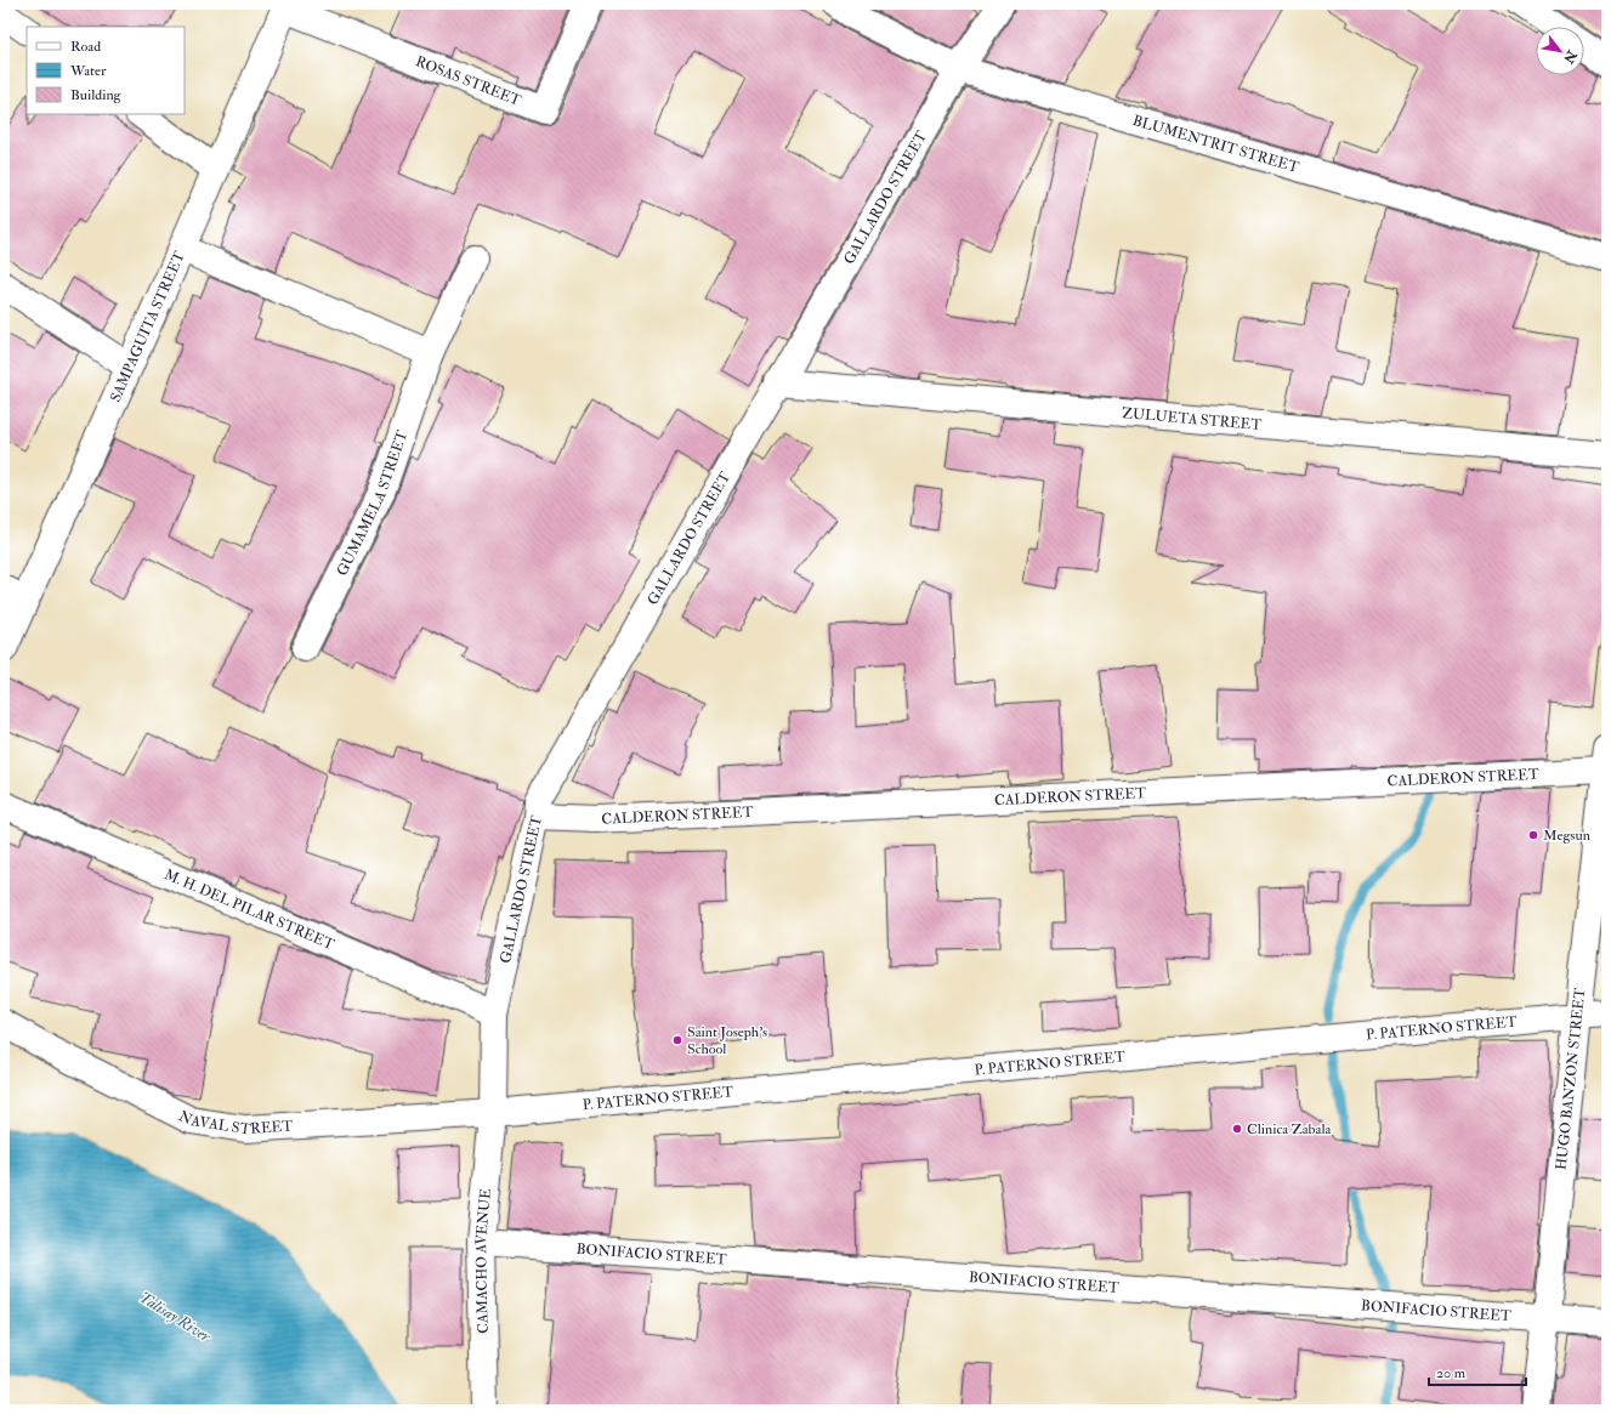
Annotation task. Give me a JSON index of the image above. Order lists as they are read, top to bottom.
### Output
{
  "streets": {
    "street": [
      "ROSAS STREET",
      "BLUMENTRIT STREET",
      "GALLARDO STREET",
      "SAMPAGUITA STREET",
      "ZULUETA STREET",
      "GUMAMELA STREET",
      "CALDERON STREET",
      "M. H. DEL PILAR STREET",
      "P. PATERNO STREET",
      "HUGO BANZON STREET",
      "NAVAL STREET",
      "BONIFACIO STREET",
      "CAMACHO AVENUE"
    ]
  },
  "crossings": [
    ["ROSAS STREET", "SAMPAGUITA STREET"],
    ["BLUMENTRIT STREET", "GALLARDO STREET"],
    ["GALLARDO STREET", "ZULUETA STREET"],
    ["GALLARDO STREET", "CALDERON STREET"],
    ["GALLARDO STREET", "M. H. DEL PILAR STREET"],
    ["GALLARDO STREET", "P. PATERNO STREET"],
    ["GALLARDO STREET", "NAVAL STREET"],
    ["GALLARDO STREET", "CAMACHO AVENUE"],
    ["CALDERON STREET", "HUGO BANZON STREET"],
    ["P. PATERNO STREET", "HUGO BANZON STREET"],
    ["P. PATERNO STREET", "NAVAL STREET"],
    ["P. PATERNO STREET", "CAMACHO AVENUE"],
    ["HUGO BANZON STREET", "BONIFACIO STREET"],
    ["NAVAL STREET", "CAMACHO AVENUE"],
    ["BONIFACIO STREET", "CAMACHO AVENUE"]
  ],
  "water": ["Talisay River"],
  "places": ["Megsun", "Saint Joseph's School", "Clinica Zabala"],
  "legend": ["Road", "Water", "Building"],
  "scale_bar": "20 m",
  "north": "bottom right"
}
